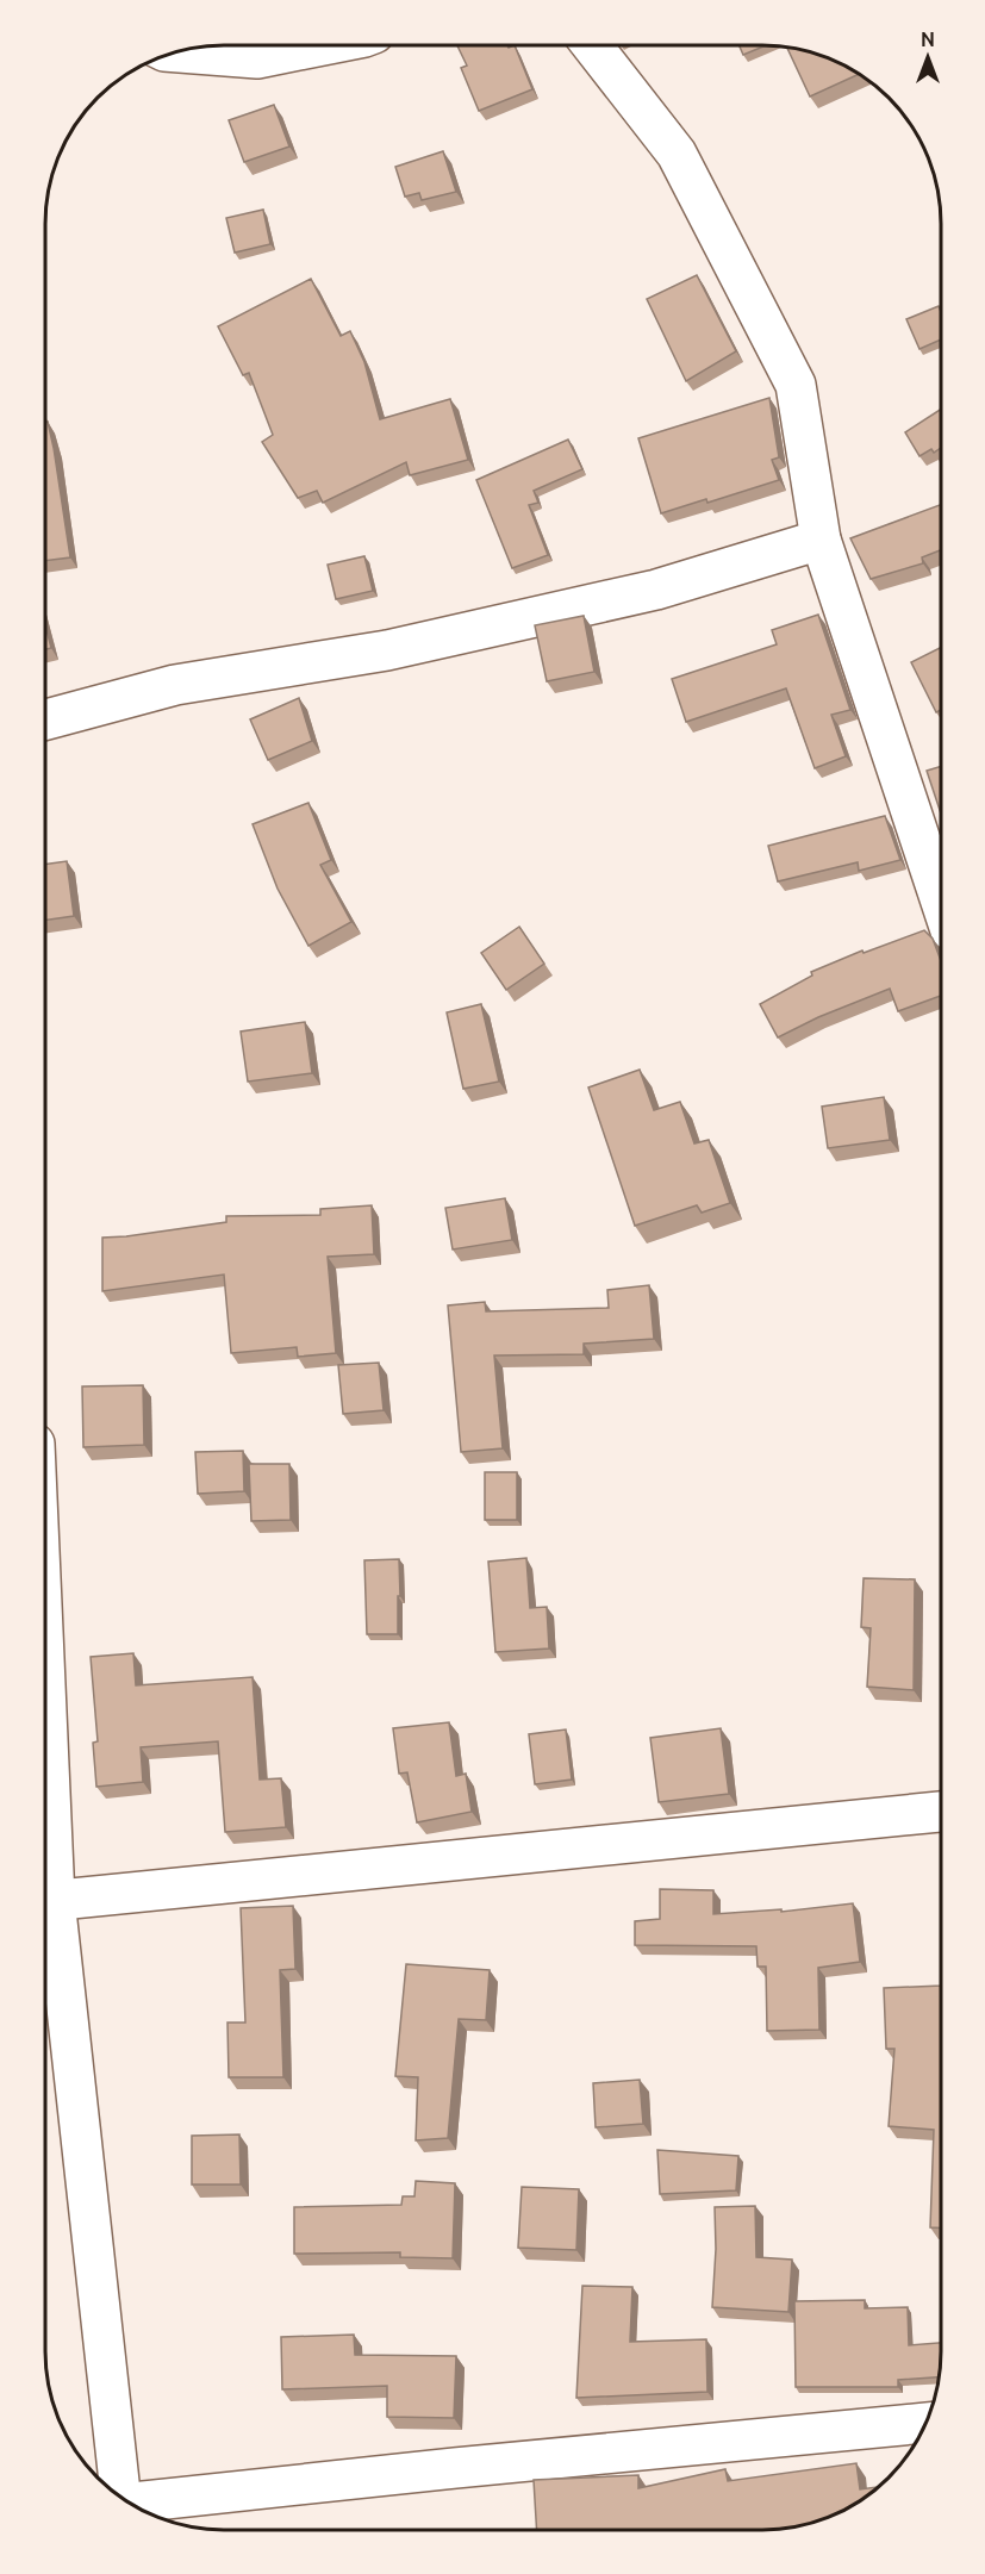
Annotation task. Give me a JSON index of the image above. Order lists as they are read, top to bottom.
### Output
{
  "north": "top"
}
